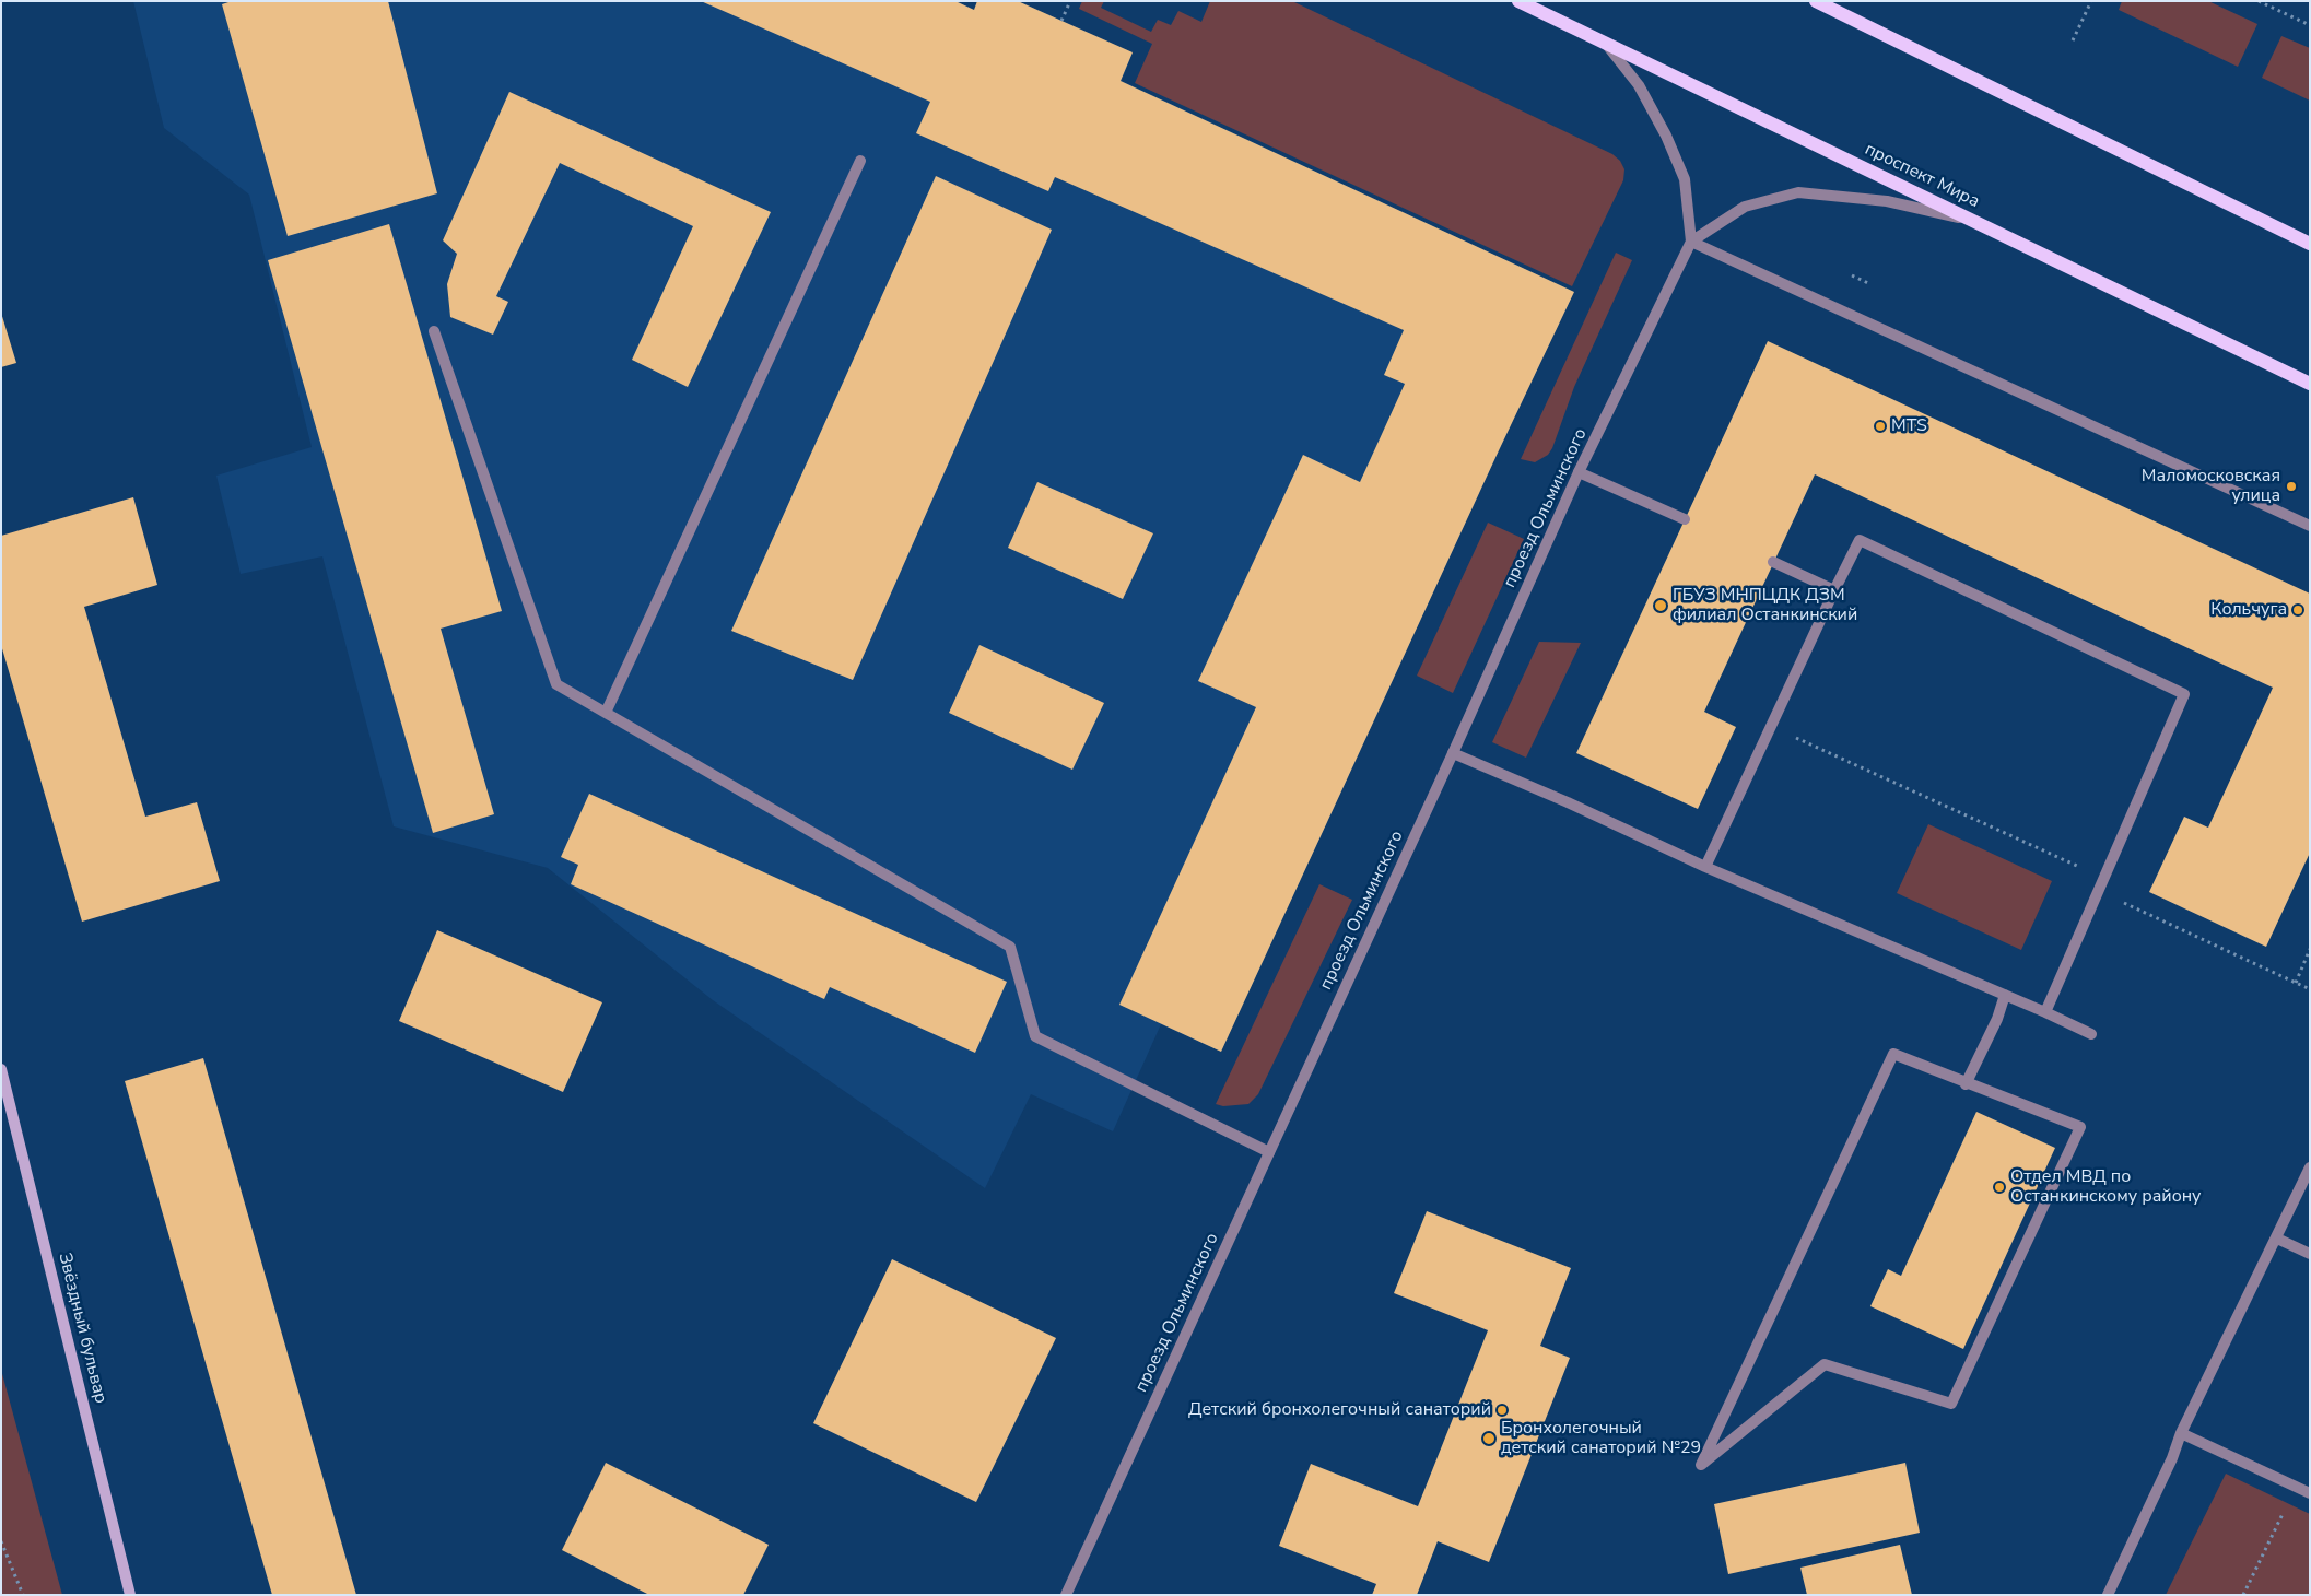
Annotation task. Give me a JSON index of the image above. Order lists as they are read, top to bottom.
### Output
{
  "streets": {
    "main road": ["проспект Мира"],
    "street": ["проезд Ольминского", "Звёздный бульвар"]
  },
  "places": [
    "MTS",
    "Маломосковская улица",
    "ГБУЗ МНПЦДК ДЗМ филиал Останкинский",
    "Кольчуга",
    "Отдел МВД по Останкинскому району",
    "Детский бронхолегочный санаторий",
    "Бронхолегочный детский санаторий №29"
  ]
}
